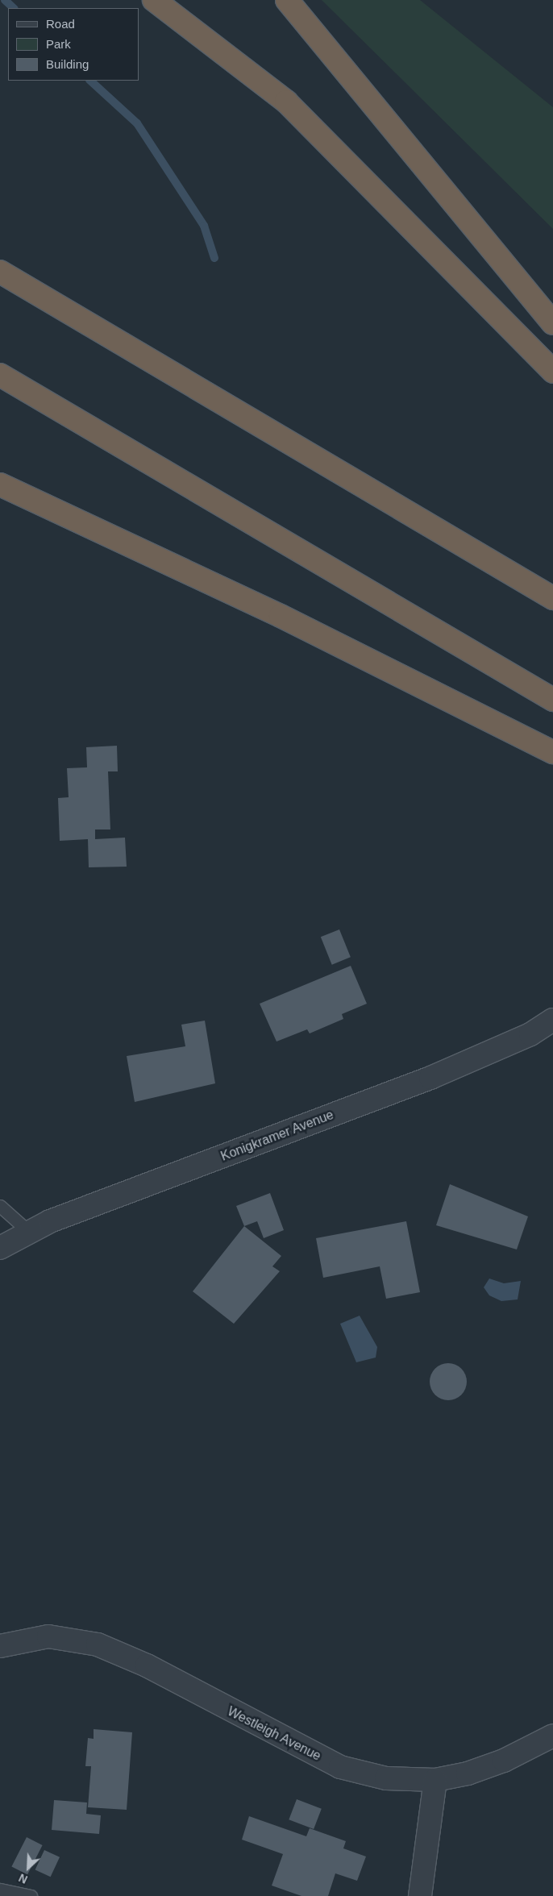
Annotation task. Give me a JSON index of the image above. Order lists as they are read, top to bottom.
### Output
{
  "streets": {
    "street": ["Konigkramer Avenue", "Westleigh Avenue"]
  },
  "legend": ["Road", "Park", "Building"],
  "north": "bottom left"
}
